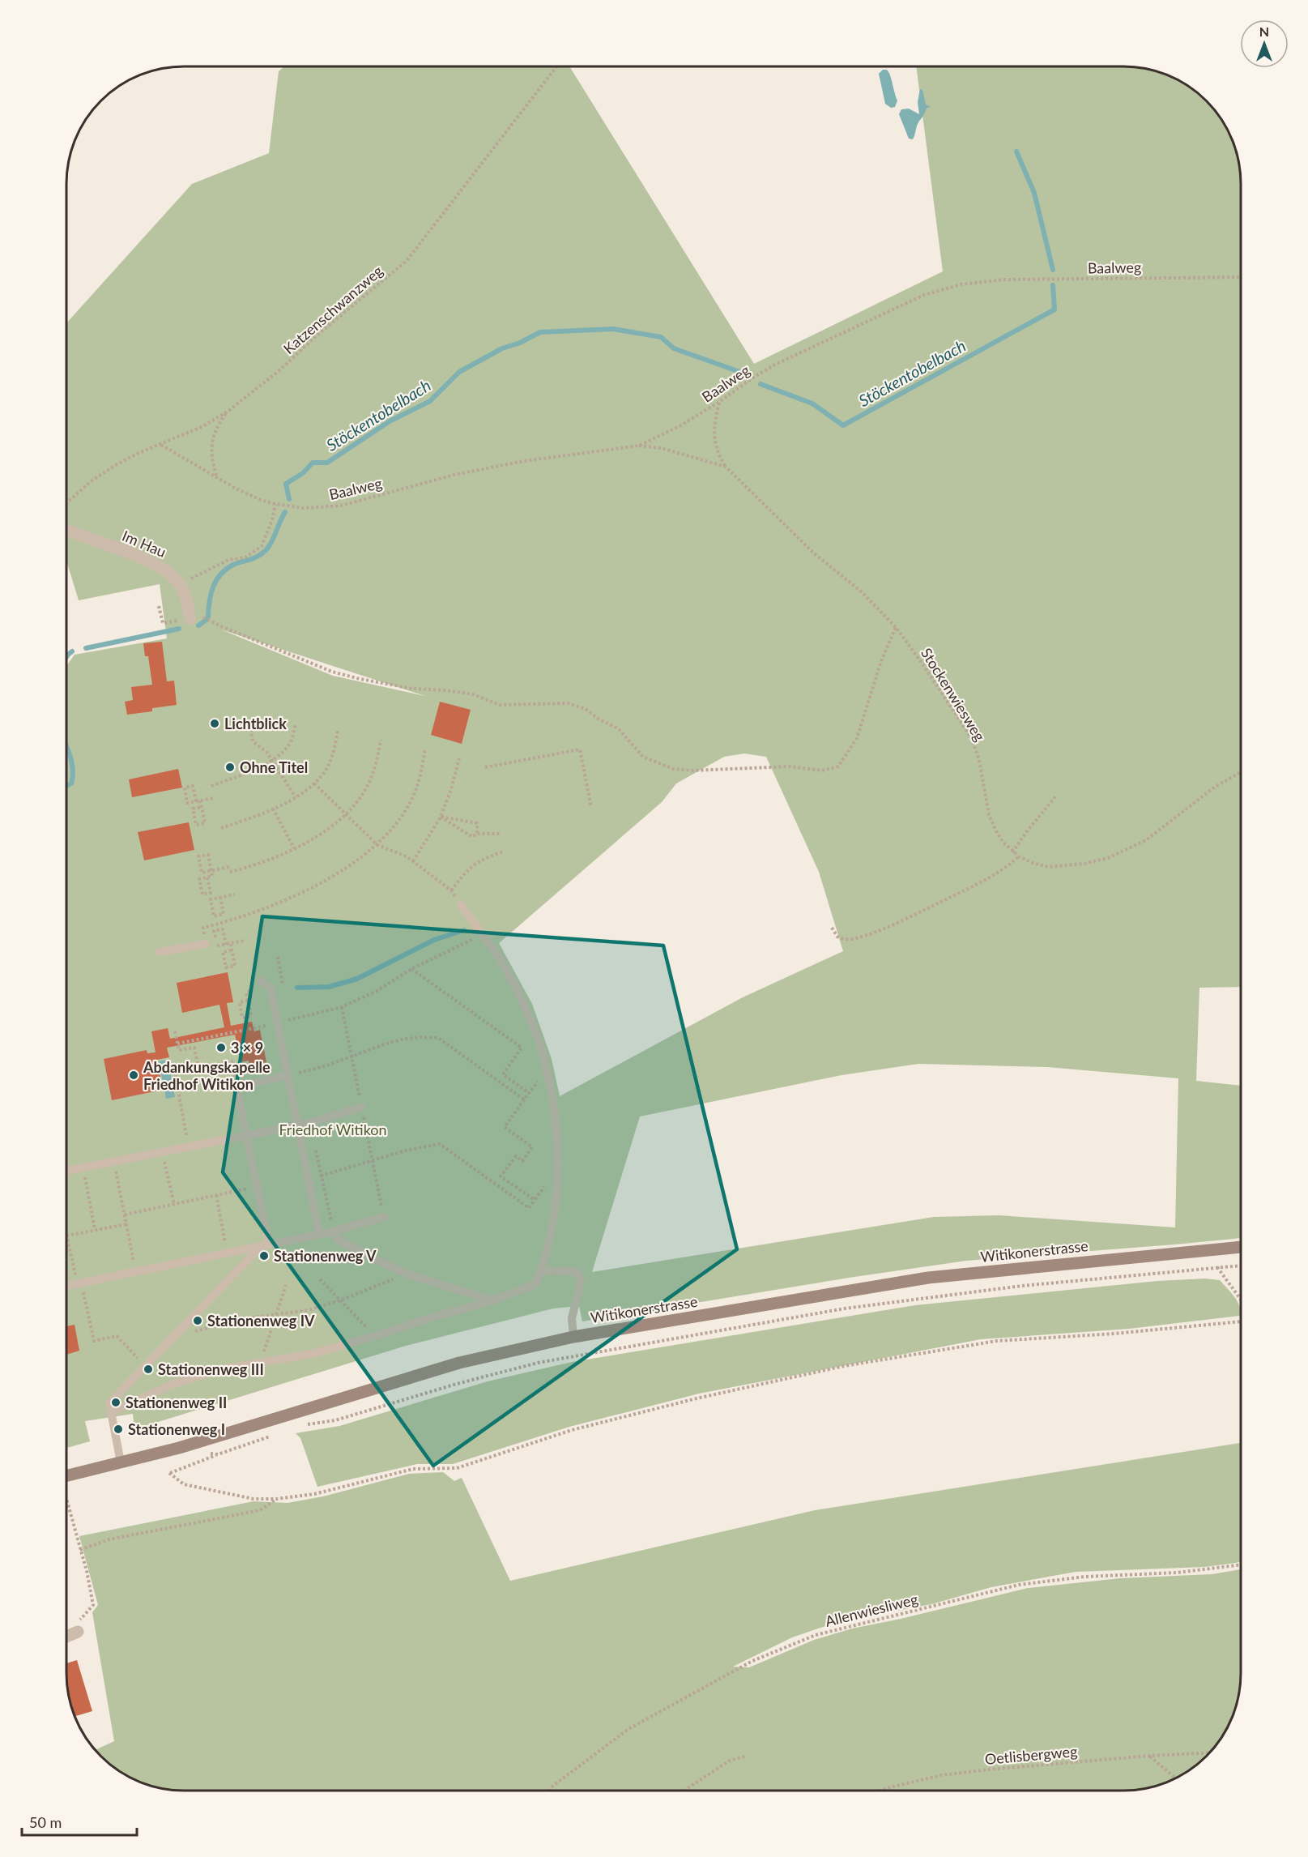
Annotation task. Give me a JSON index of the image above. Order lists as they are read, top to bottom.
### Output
{
  "streets": {
    "main road": ["Witikonerstrasse"],
    "street": ["Im Hau"],
    "path": [
      "Baalweg",
      "Katzenschwanzweg",
      "Stockenwiesweg",
      "Allenwiesliweg",
      "Oetlisbergweg"
    ]
  },
  "crossings": [
    ["Baalweg", "Katzenschwanzweg"],
    ["Baalweg", "Stockenwiesweg"]
  ],
  "water": ["Stöckentobelbach"],
  "parks": ["Friedhof Witikon"],
  "places": [
    "Lichtblick",
    "Ohne Titel",
    "3 × 9",
    "Abdankungskapelle Friedhof Witikon",
    "Stationenweg V",
    "Stationenweg IV",
    "Stationenweg III",
    "Stationenweg II",
    "Stationenweg I"
  ],
  "scale_bar": "50 m",
  "north": "top"
}
